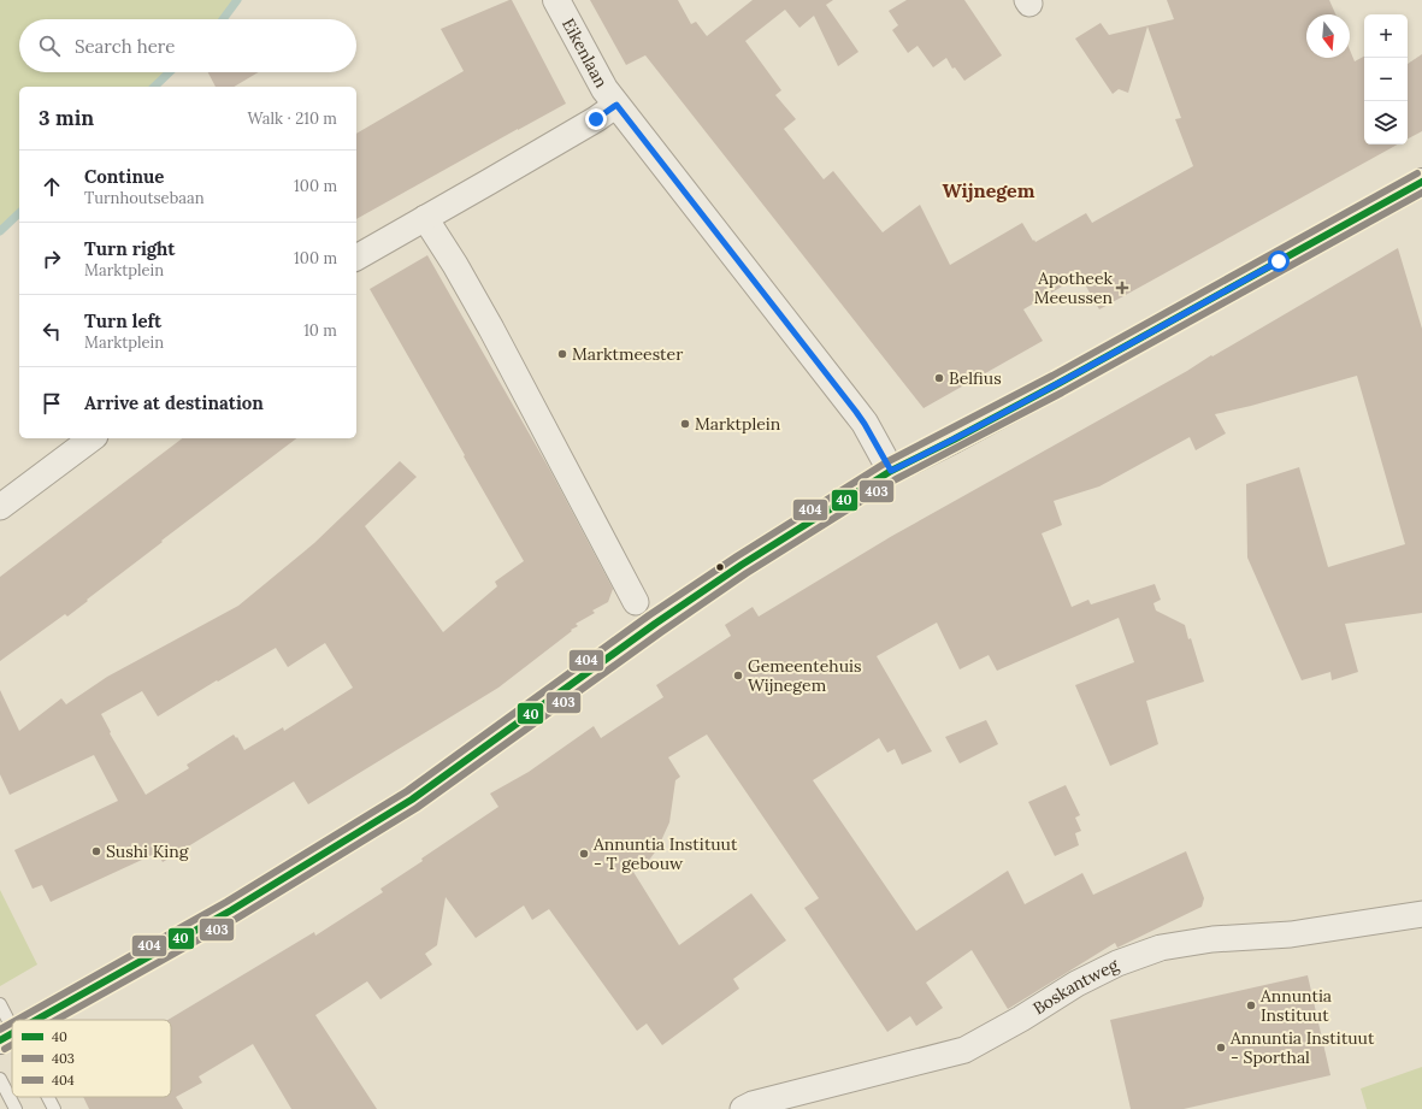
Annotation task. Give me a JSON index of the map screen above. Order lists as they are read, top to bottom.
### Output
{
  "streets": {
    "main road": ["Eikenlaan"],
    "street": ["Boskantweg"]
  },
  "districts": ["Wijnegem"],
  "places": {
    "health": ["Apotheek Meeussen"],
    "other": [
      "Marktmeester",
      "Belfius",
      "Marktplein",
      "Gemeentehuis Wijnegem",
      "Sushi King",
      "Annuntia Instituut - T gebouw",
      "Annuntia Instituut",
      "Annuntia Instituut - Sporthal"
    ]
  },
  "lines": ["transit line 404", "transit line 40", "transit line 403"],
  "legend": ["40", "403", "404"],
  "north": "bottom",
  "page": {
    "map_buttons": ["+", "−"],
    "search": "Search here",
    "heading": ["3 min", "Walk · 210 m"],
    "list": [
      ["Continue", "Turnhoutsebaan", "100 m"],
      ["Turn right", "Marktplein", "100 m"],
      ["Turn left", "Marktplein", "10 m"],
      "Arrive at destination"
    ]
  }
}
